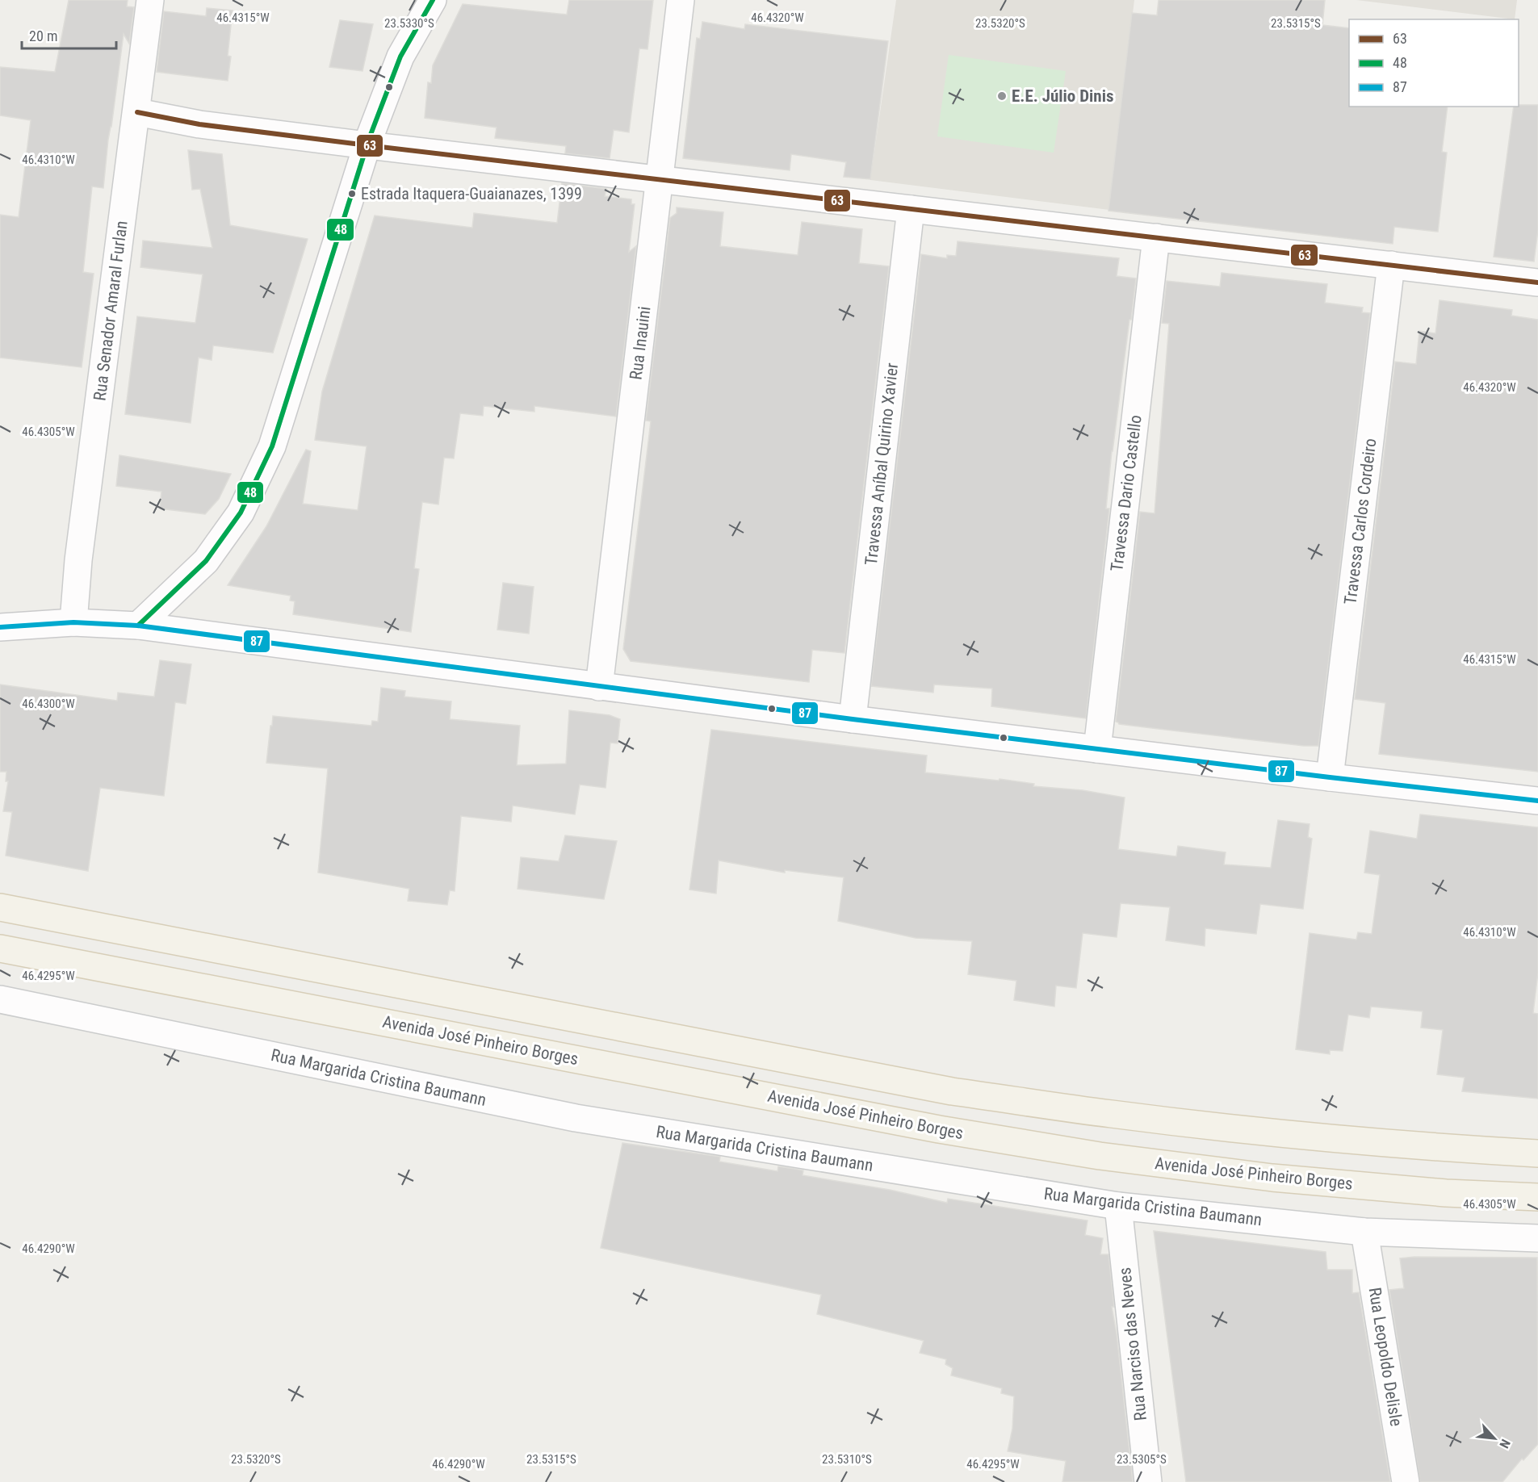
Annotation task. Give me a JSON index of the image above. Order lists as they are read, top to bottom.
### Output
{
  "streets": {
    "main road": ["Avenida José Pinheiro Borges"],
    "street": [
      "Rua Senador Amaral Furlan",
      "Rua Inauini",
      "Travessa Aníbal Quirino Xavier",
      "Travessa Dario Castello",
      "Travessa Carlos Cordeiro",
      "Rua Margarida Cristina Baumann",
      "Rua Narciso das Neves",
      "Rua Leopoldo Delisle"
    ]
  },
  "crossings": [
    ["Rua Margarida Cristina Baumann", "Rua Narciso das Neves"],
    ["Rua Margarida Cristina Baumann", "Rua Leopoldo Delisle"]
  ],
  "places": ["E.E. Júlio Dinis", "Estrada Itaquera-Guaianazes, 1399"],
  "lines": ["transit line 48", "transit line 63", "transit line 87"],
  "legend": ["63", "48", "87"],
  "scale_bar": "20 m",
  "north": "bottom right",
  "coordinates": [
    "46.4315°W",
    "46.4320°W",
    "23.5330°S",
    "23.5320°S",
    "23.5315°S",
    "46.4310°W",
    "46.4305°W",
    "46.4300°W",
    "46.4295°W",
    "46.4290°W",
    "23.5310°S",
    "23.5305°S"
  ]
}
